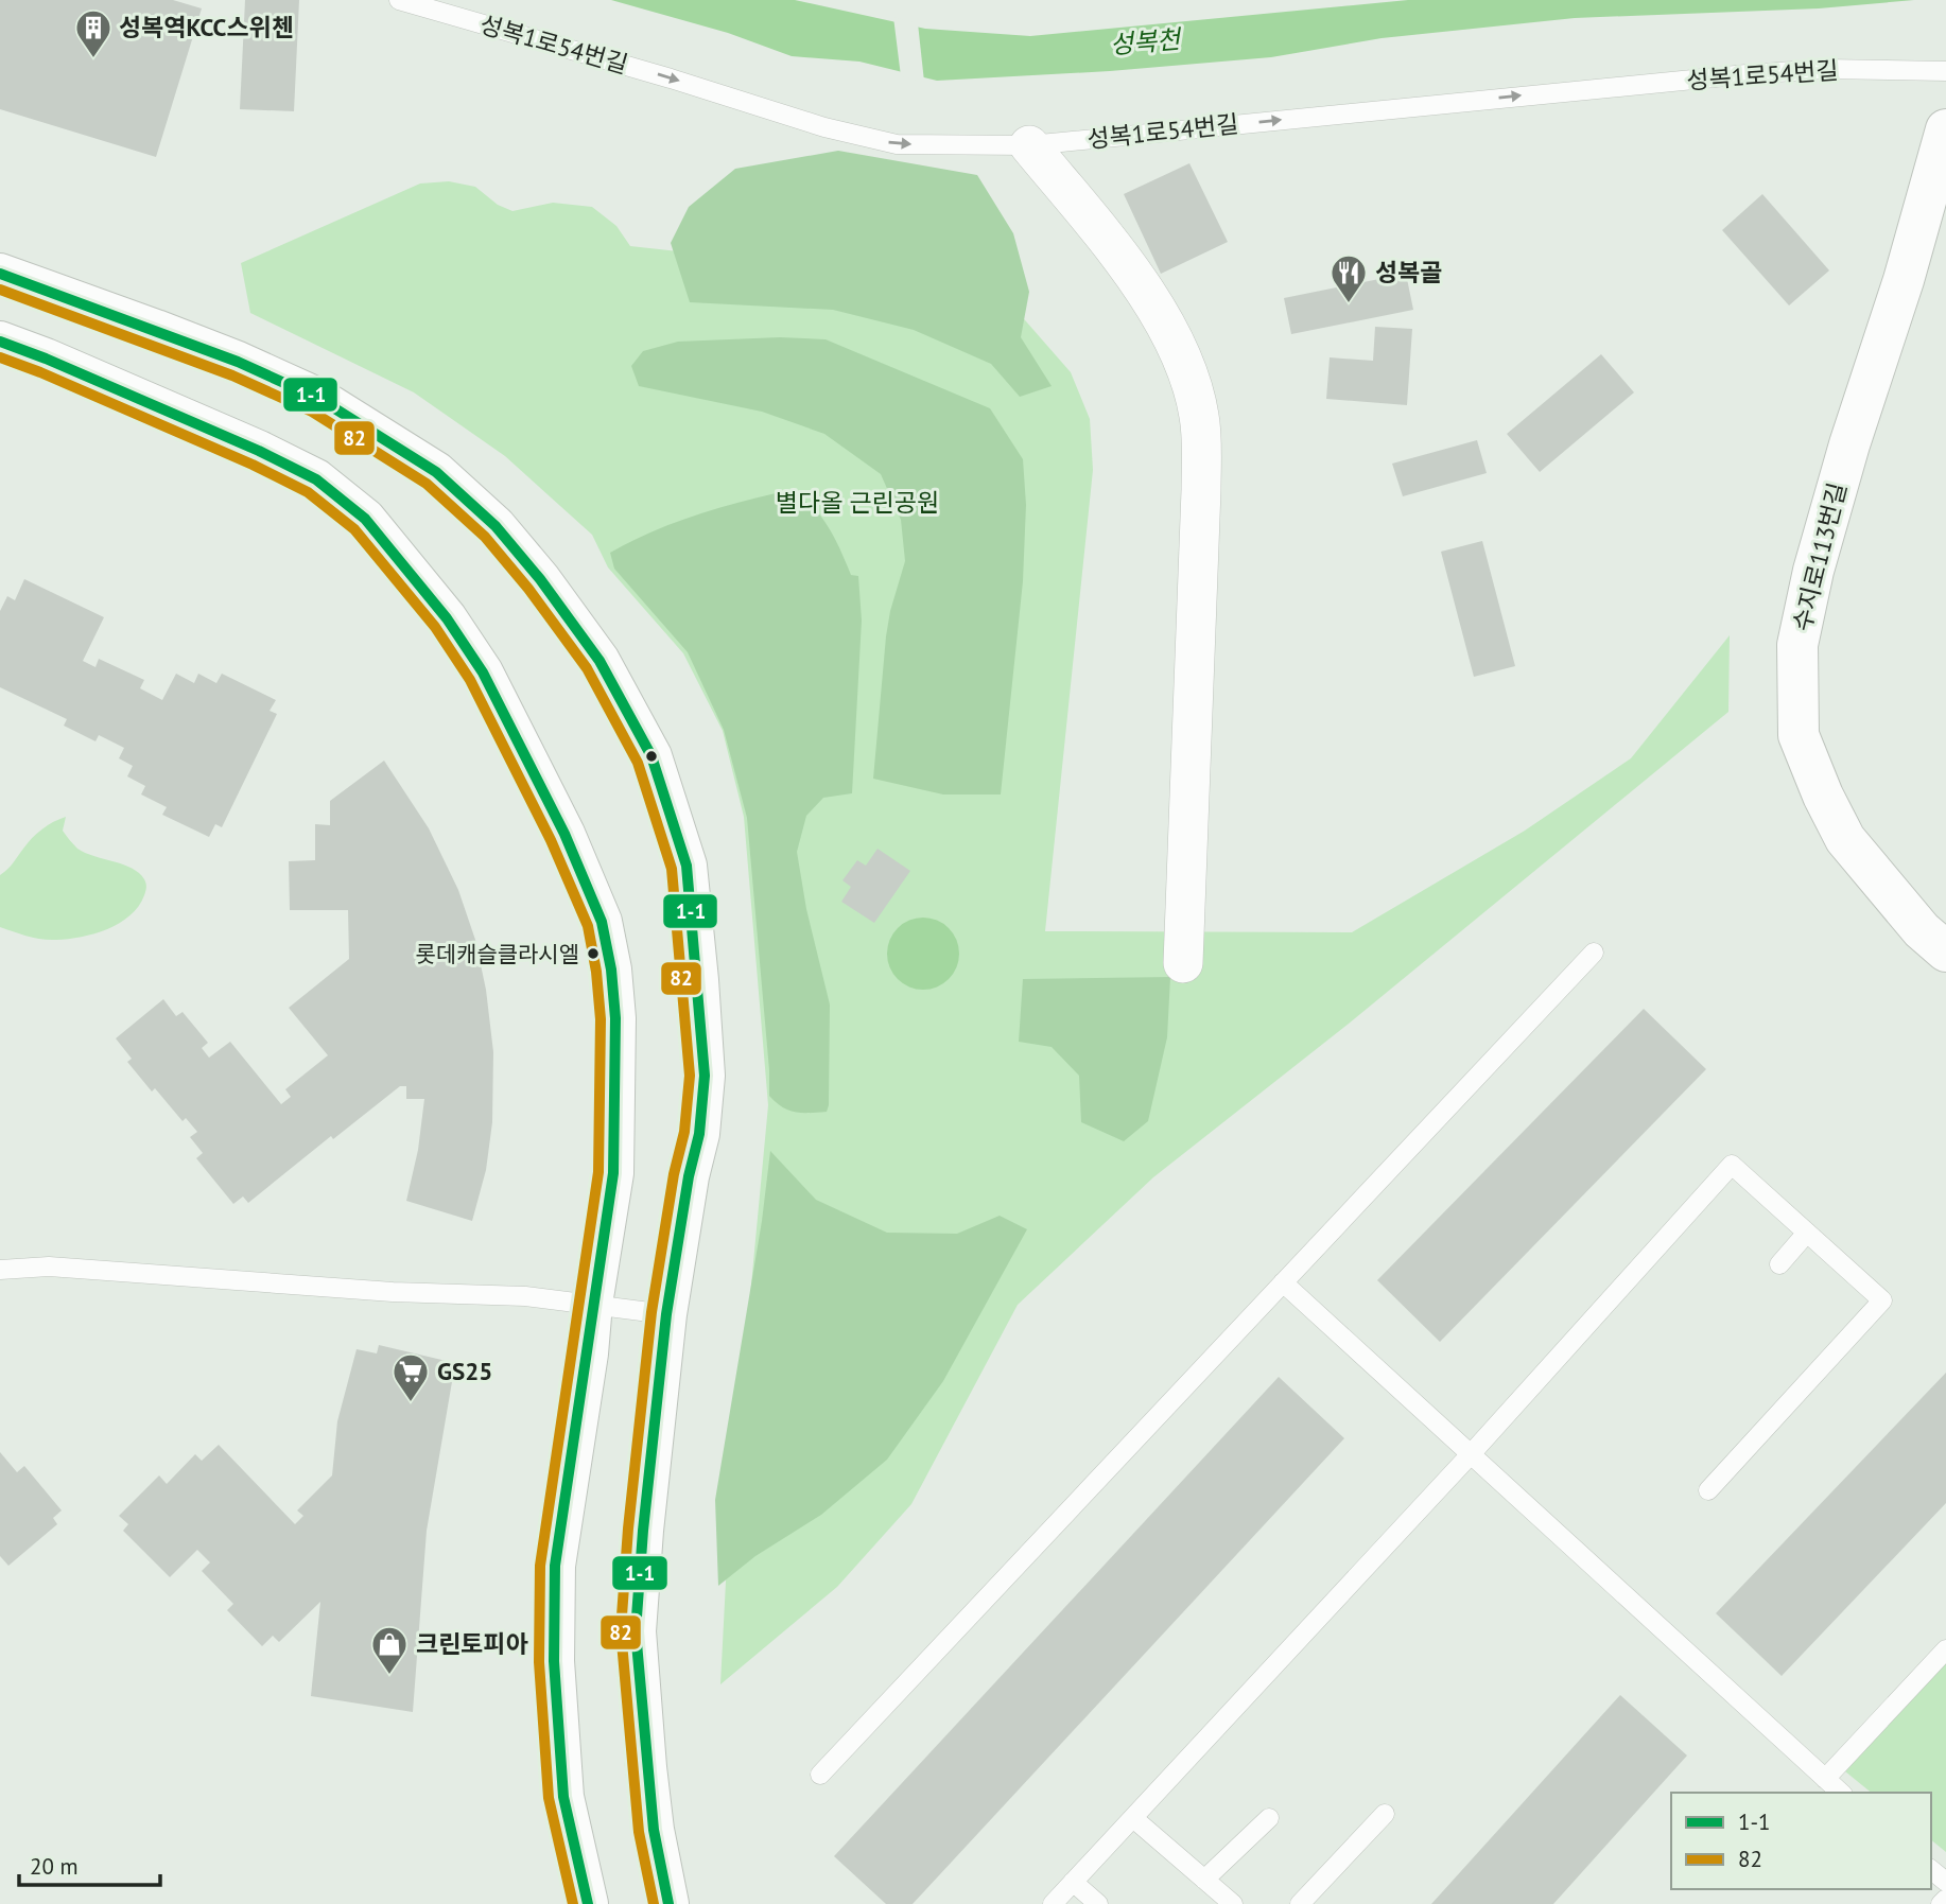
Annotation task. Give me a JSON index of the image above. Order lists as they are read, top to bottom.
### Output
{
  "streets": {
    "street": ["수지로113번길"],
    "lane": ["성복1로54번길"]
  },
  "one_way": ["성복1로54번길"],
  "water": ["성복천"],
  "parks": ["별다올 근린공원"],
  "places": {
    "building": ["성복역KCC스위첸"],
    "restaurant": ["성복골"],
    "other": ["롯데캐슬클라시엘"],
    "supermarket": ["GS25"],
    "shop": ["크린토피아"]
  },
  "lines": ["transit line 1-1", "transit line 82"],
  "legend": ["1-1", "82"],
  "scale_bar": "20 m"
}
